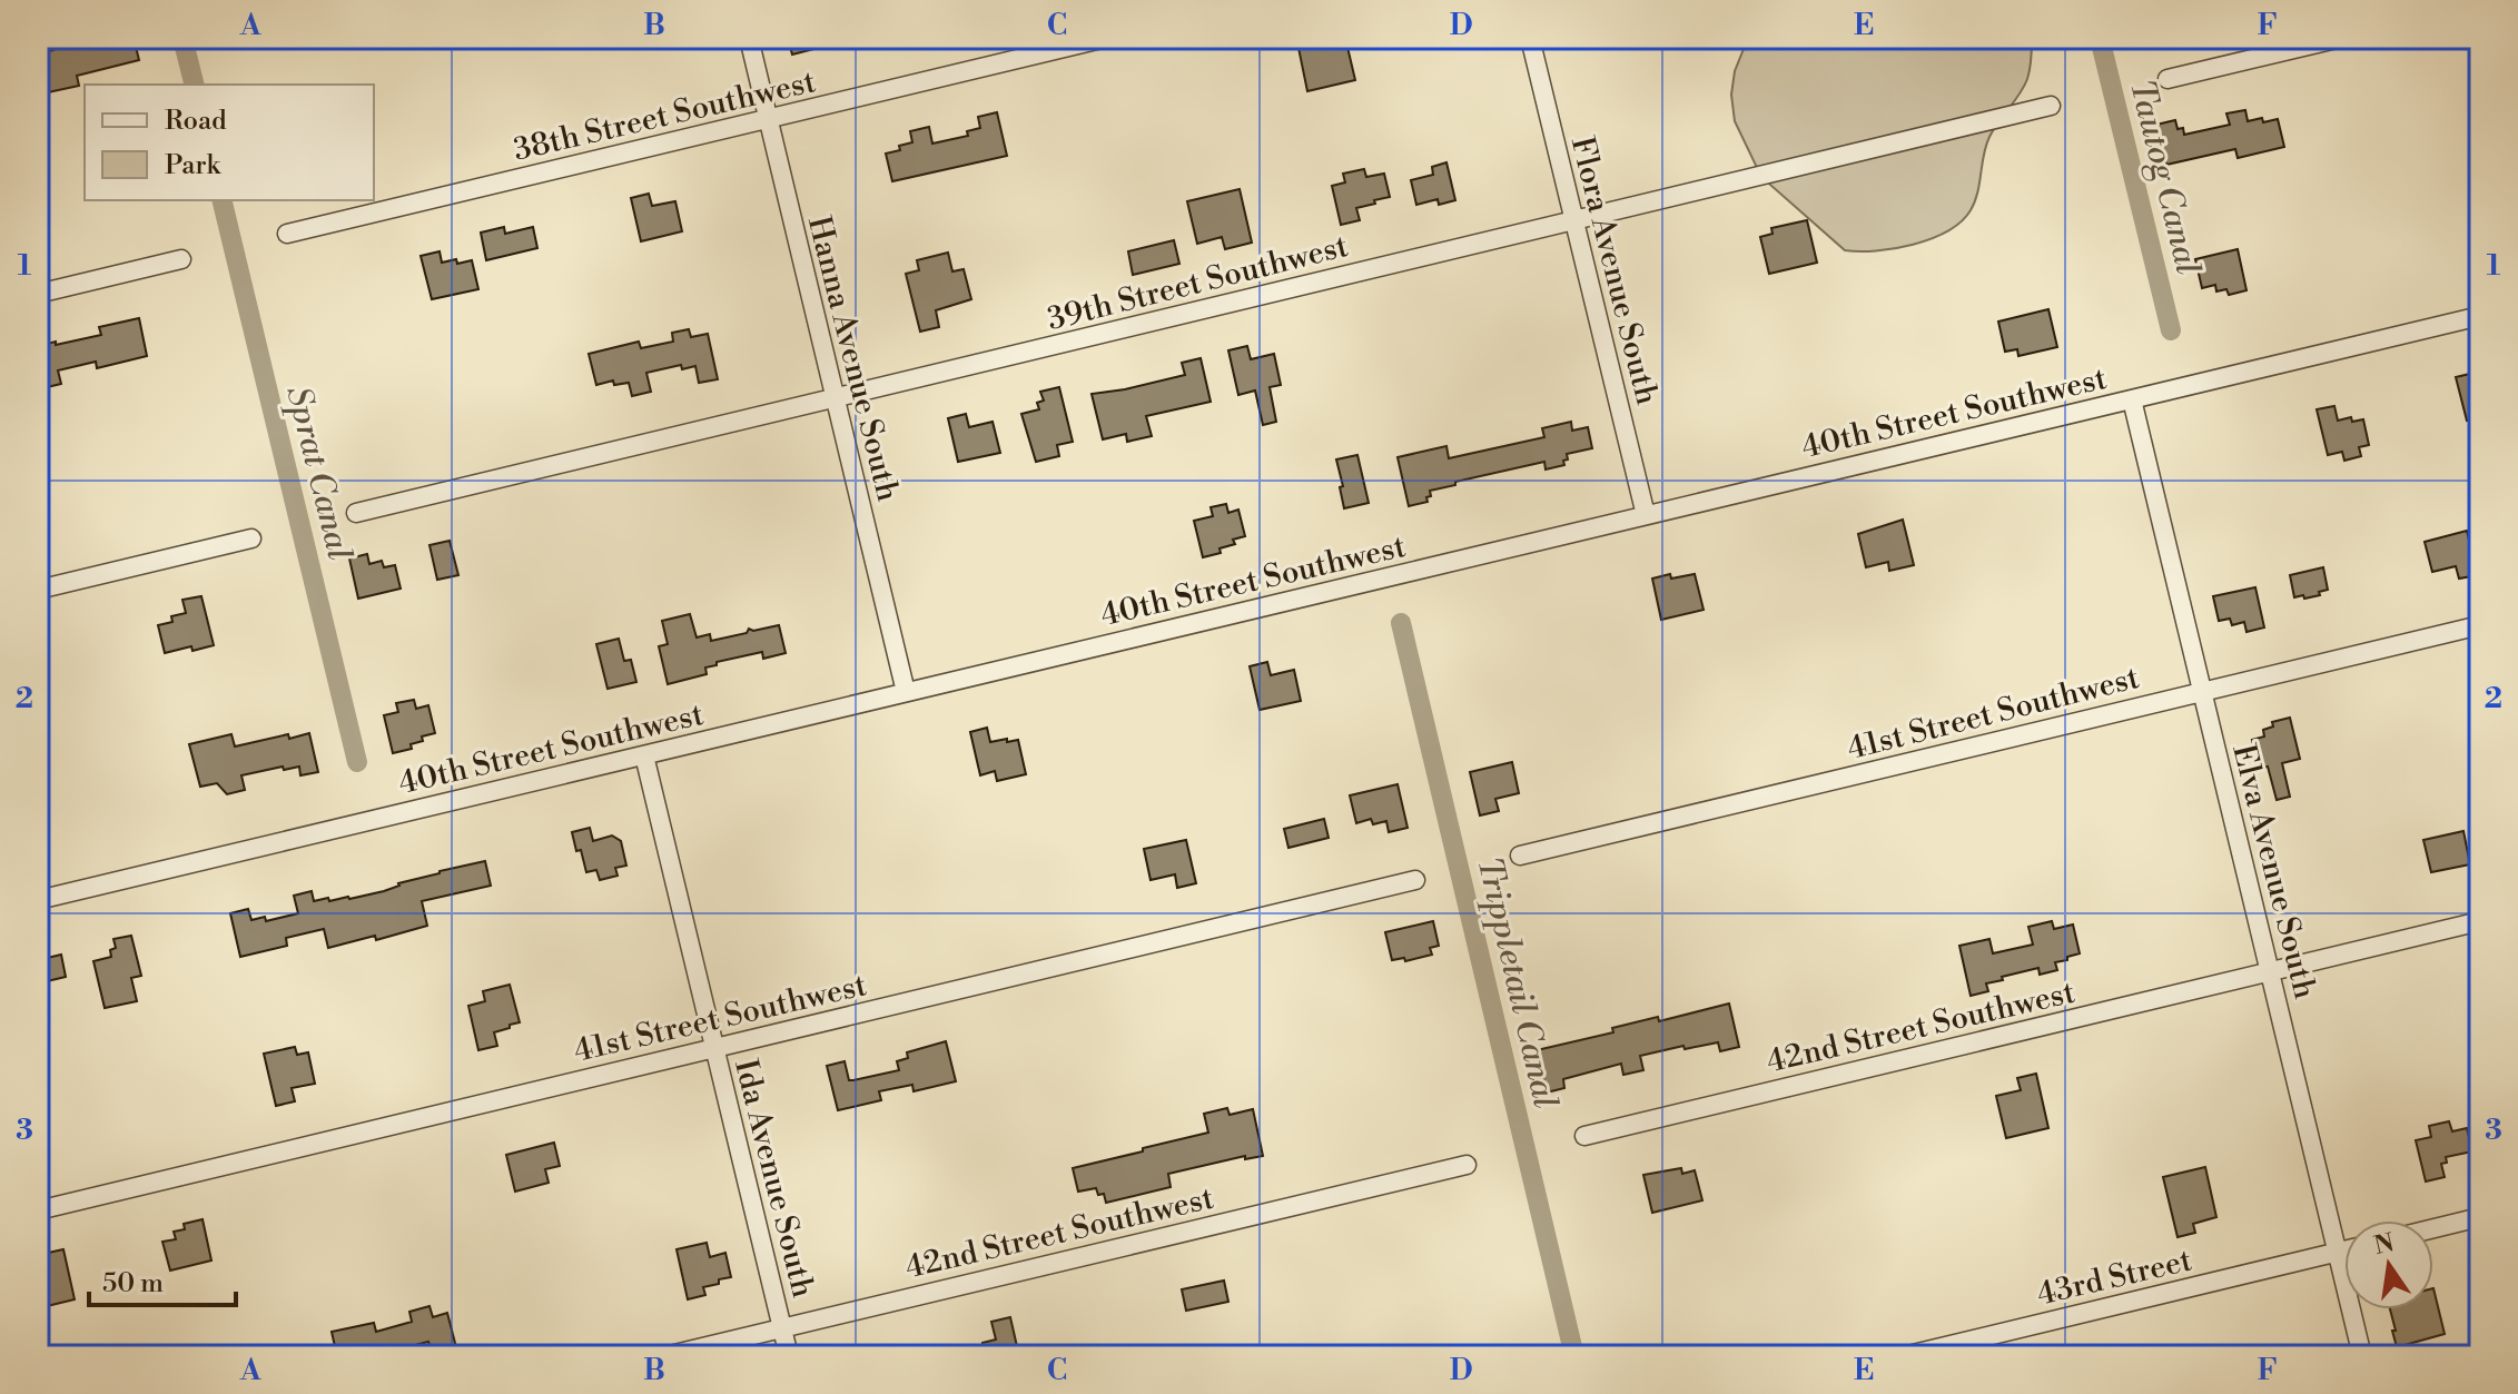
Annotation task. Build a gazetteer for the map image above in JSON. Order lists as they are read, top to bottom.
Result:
{
  "streets": {
    "street": [
      "38th Street Southwest",
      "Flora Avenue South",
      "39th Street Southwest",
      "Hanna Avenue South",
      "40th Street Southwest",
      "41st Street Southwest",
      "Elva Avenue South",
      "42nd Street Southwest",
      "Ida Avenue South",
      "43rd Street"
    ]
  },
  "crossings": [
    ["38th Street Southwest", "Hanna Avenue South"],
    ["Flora Avenue South", "39th Street Southwest"],
    ["Flora Avenue South", "40th Street Southwest"],
    ["39th Street Southwest", "Hanna Avenue South"],
    ["Hanna Avenue South", "40th Street Southwest"],
    ["40th Street Southwest", "Elva Avenue South"],
    ["40th Street Southwest", "Ida Avenue South"],
    ["41st Street Southwest", "Elva Avenue South"],
    ["41st Street Southwest", "Ida Avenue South"],
    ["Elva Avenue South", "42nd Street Southwest"],
    ["Elva Avenue South", "43rd Street"],
    ["42nd Street Southwest", "Ida Avenue South"]
  ],
  "water": ["Tautog Canal", "Sprat Canal", "Trippletail Canal"],
  "legend": ["Road", "Park"],
  "scale_bar": "50 m",
  "north": "top",
  "grid": {
    "columns": [
      "A",
      "B",
      "C",
      "D",
      "E",
      "F"
    ],
    "rows": ["1", "2", "3"]
  }
}
